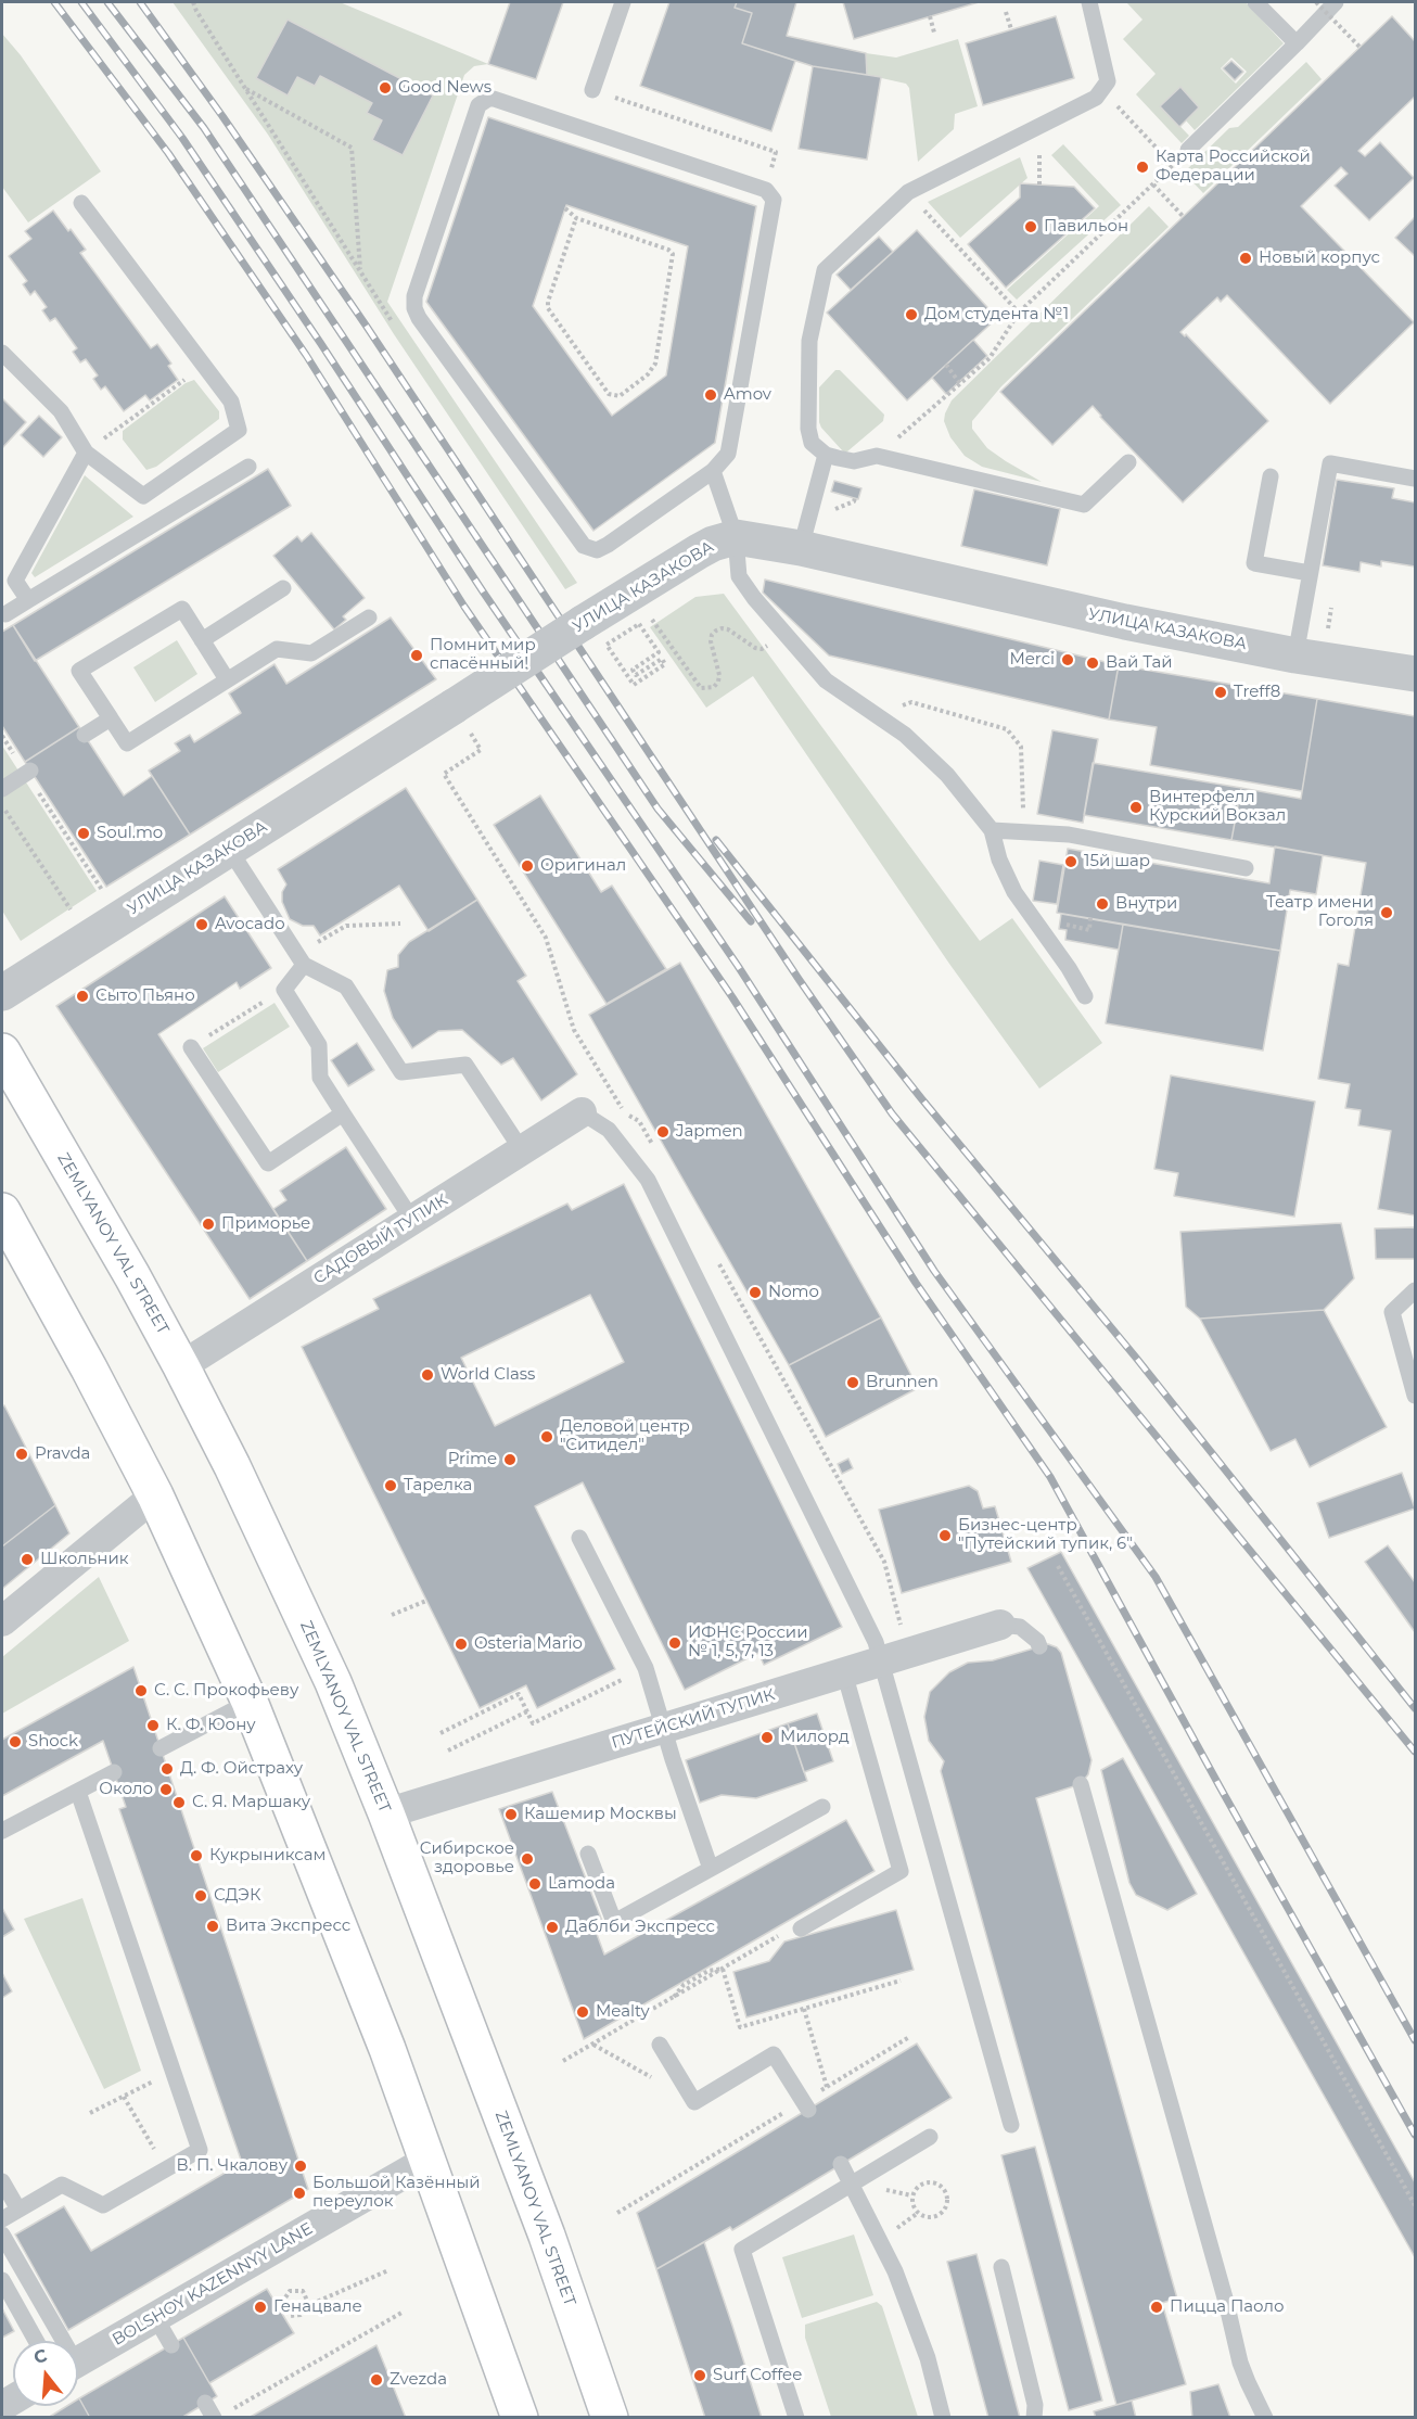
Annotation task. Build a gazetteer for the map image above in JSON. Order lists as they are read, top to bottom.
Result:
{
  "streets": {
    "main road": ["ZEMLYANOY VAL STREET"],
    "street": [
      "УЛИЦА КАЗАКОВА",
      "САДОВЫЙ ТУПИК",
      "ПУТЕЙСКИЙ ТУПИК",
      "BOLSHOY KAZENNYY LANE"
    ]
  },
  "crossings": [
    ["САДОВЫЙ ТУПИК", "ZEMLYANOY VAL STREET"],
    ["ZEMLYANOY VAL STREET", "ПУТЕЙСКИЙ ТУПИК"]
  ],
  "places": [
    "Good News",
    "Карта Российской Федерации",
    "Павильон",
    "Новый корпус",
    "Дом студента №1",
    "Amov",
    "Помнит мир спасённый!",
    "Merci",
    "Вай Тай",
    "Treff8",
    "Винтерфелл Курский Вокзал",
    "Soul.mo",
    "15й шар",
    "Оригинал",
    "Внутри",
    "Театр имени Гоголя",
    "Avocado",
    "Сыто Пьяно",
    "Japmen",
    "Приморье",
    "Nomo",
    "World Class",
    "Brunnen",
    "Деловой центр \"Ситидел\"",
    "Pravda",
    "Prime",
    "Тарелка",
    "Бизнес-центр \"Путейский тупик, 6\"",
    "Школьник",
    "ИФНС России № 1, 5, 7, 13",
    "Osteria Mario",
    "С. С. Прокофьеву",
    "К. Ф. Юону",
    "Милорд",
    "Shock",
    "Д. Ф. Ойстраху",
    "Около",
    "С. Я. Маршаку",
    "Кашемир Москвы",
    "Кукрыниксам",
    "Сибирское здоровье",
    "Lamoda",
    "СДЭК",
    "Вита Экспресс",
    "Даблби Экспресс",
    "Mealty",
    "В. П. Чкалову",
    "Большой Казённый переулок",
    "Генацвале",
    "Пицца Паоло",
    "Surf Coffee",
    "Zvezda"
  ],
  "north": "top"
}
